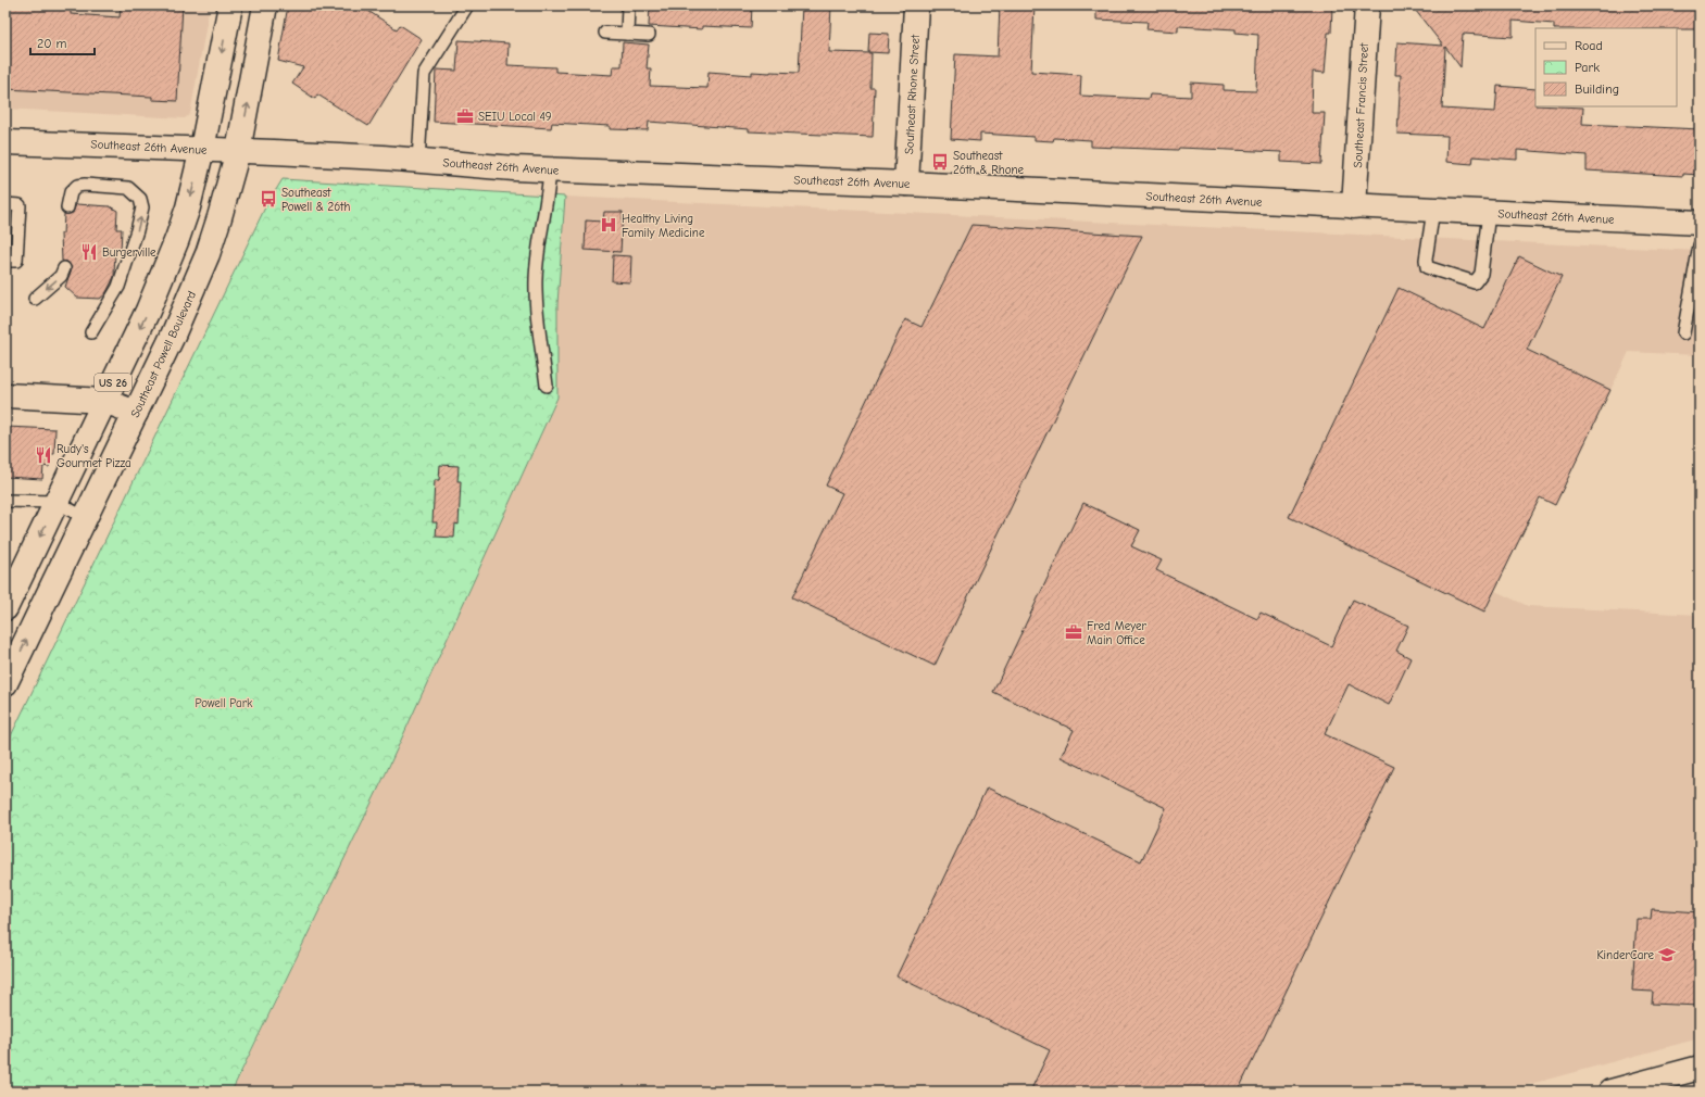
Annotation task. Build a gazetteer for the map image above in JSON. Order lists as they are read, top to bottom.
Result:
{
  "streets": {
    "street": [
      "Southeast Rhone Street",
      "Southeast Francis Street",
      "Southeast 26th Avenue",
      "Southeast Powell Boulevard",
      "US 26"
    ]
  },
  "crossings": [
    ["Southeast Rhone Street", "Southeast 26th Avenue"],
    ["Southeast Francis Street", "Southeast 26th Avenue"],
    ["Southeast 26th Avenue", "Southeast Powell Boulevard"],
    ["Southeast 26th Avenue", "US 26"]
  ],
  "parks": ["Powell Park"],
  "places": {
    "office": ["SEIU Local 49", "Fred Meyer Main Office"],
    "bus stop": ["Southeast 26th & Rhone", "Southeast Powell & 26th"],
    "hospital": ["Healthy Living Family Medicine"],
    "restaurant": ["Burgerville", "Rudy's Gourmet Pizza"],
    "school or university": ["KinderCare"]
  },
  "legend": ["Road", "Park", "Building"],
  "scale_bar": "20 m"
}
